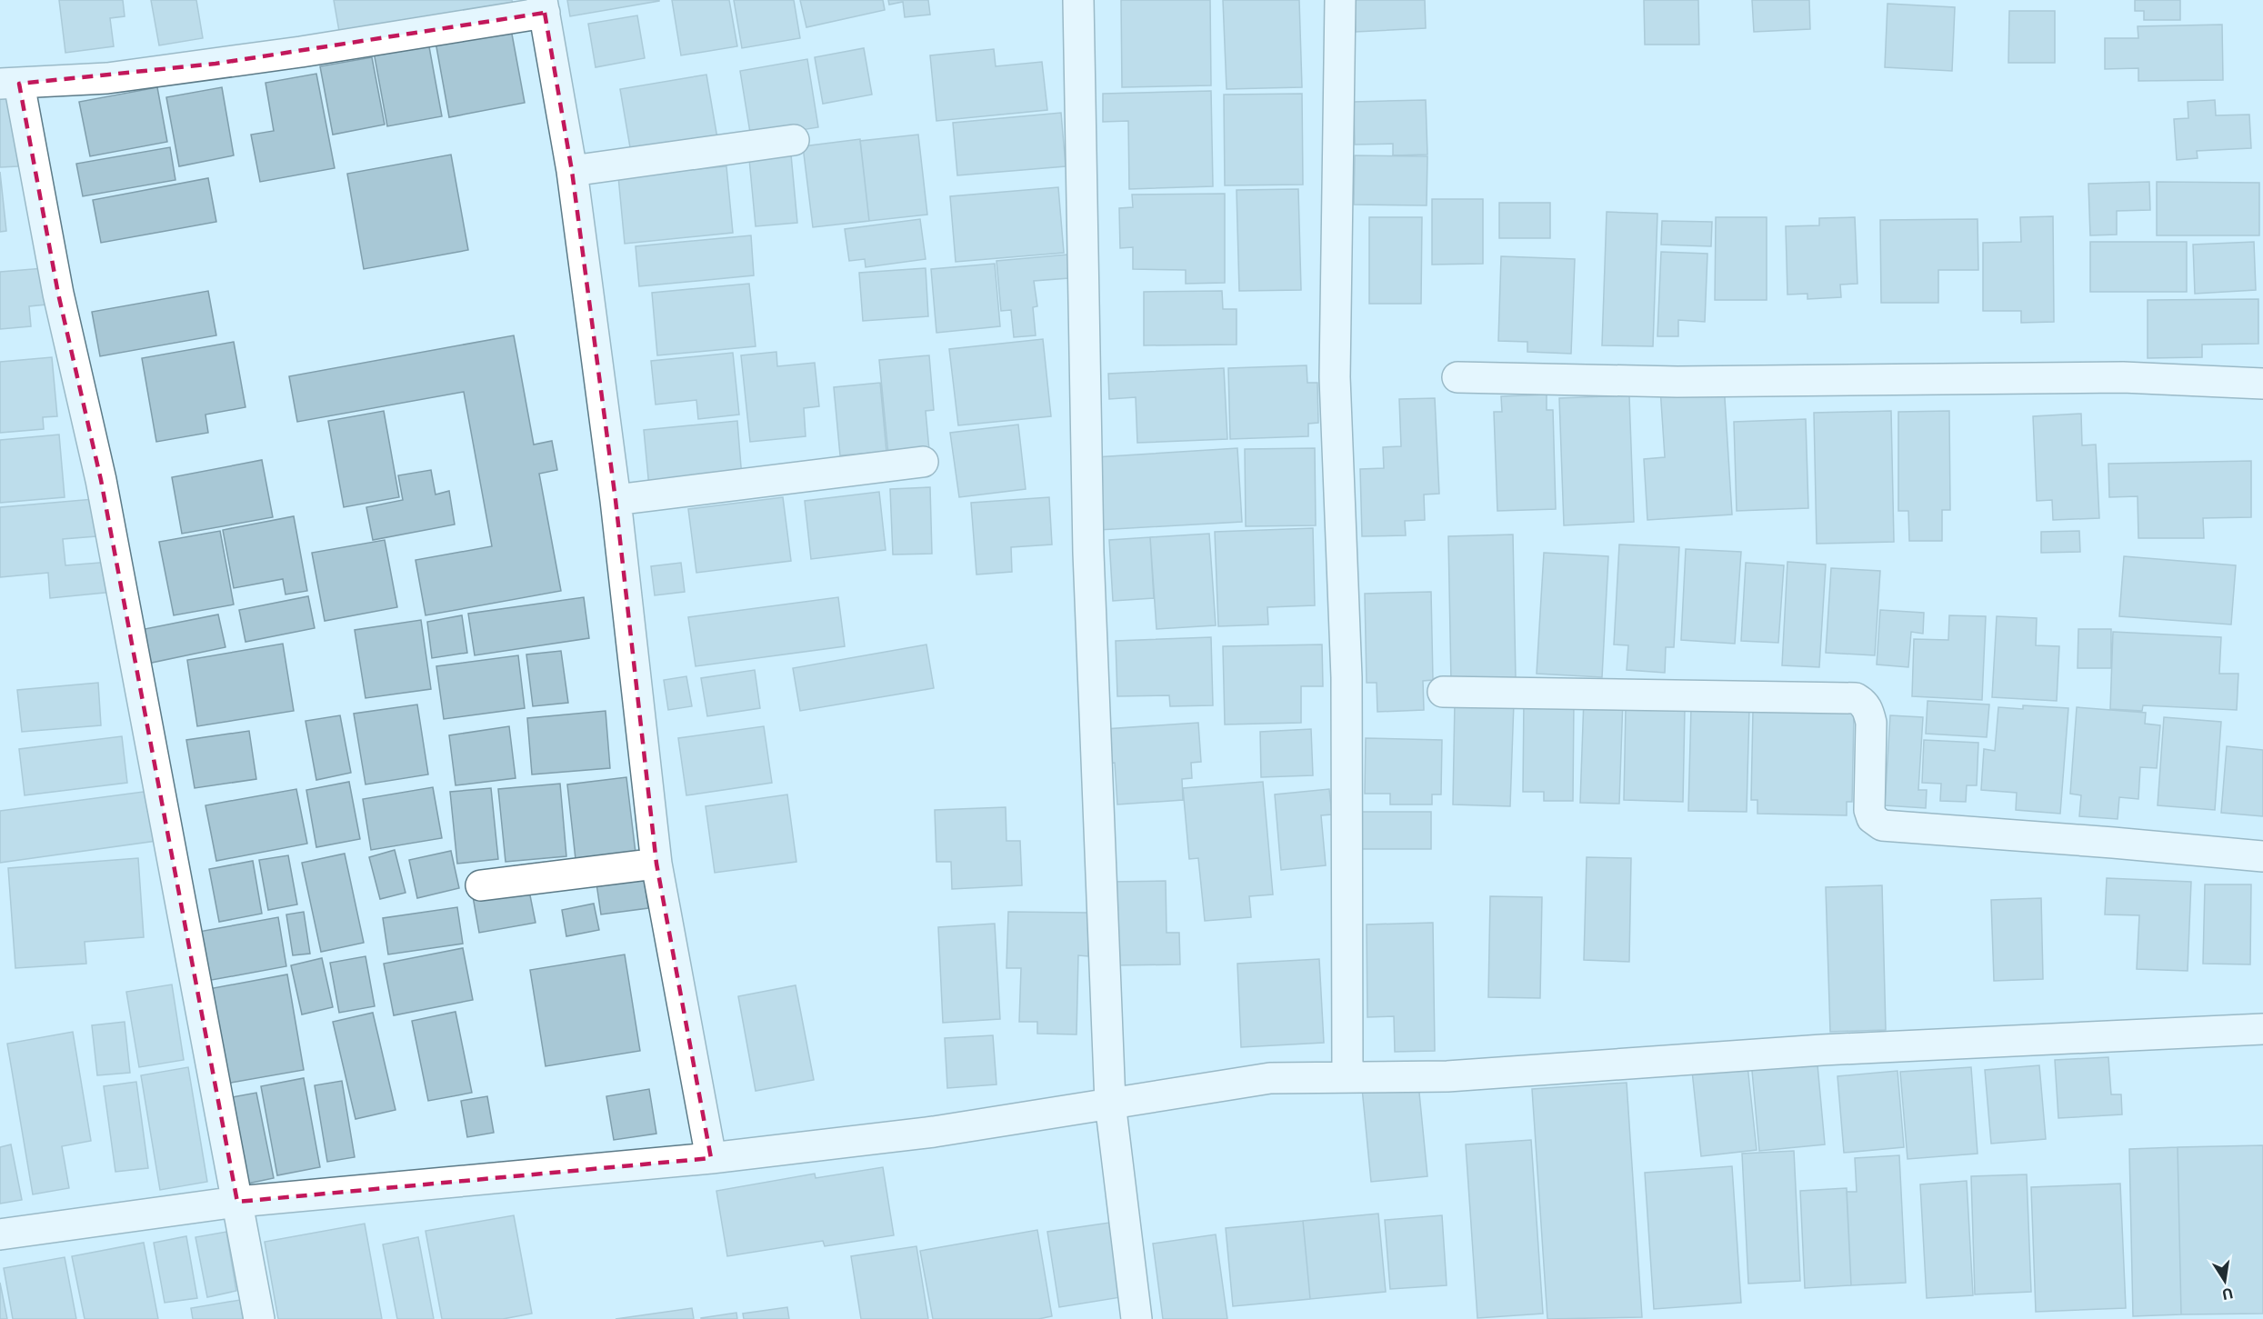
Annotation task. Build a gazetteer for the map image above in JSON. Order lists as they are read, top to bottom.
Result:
{
  "north": "bottom"
}
